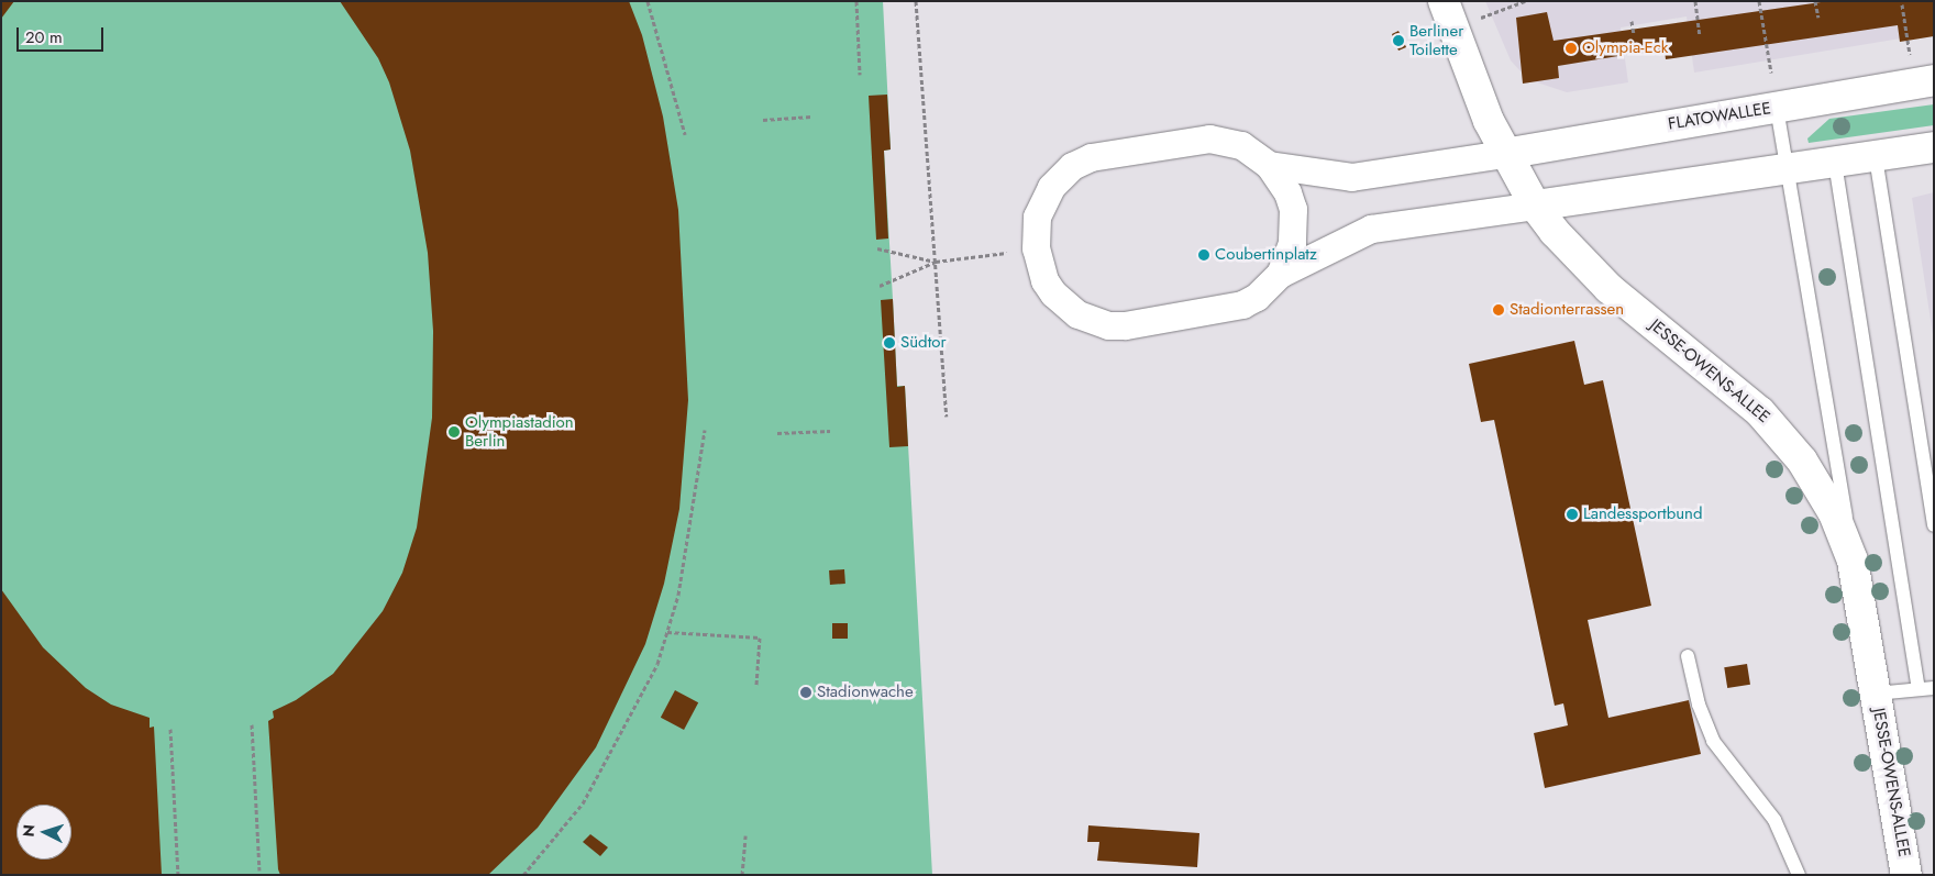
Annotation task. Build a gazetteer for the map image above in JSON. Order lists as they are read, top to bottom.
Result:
{
  "streets": {
    "main road": ["FLATOWALLEE", "JESSE-OWENS-ALLEE"]
  },
  "crossings": [
    ["FLATOWALLEE", "JESSE-OWENS-ALLEE"]
  ],
  "places": [
    "Berliner Toilette",
    "Olympia-Eck",
    "Coubertinplatz",
    "Stadionterrassen",
    "Südtor",
    "Olympiastadion Berlin",
    "Landessportbund",
    "Stadionwache"
  ],
  "scale_bar": "20 m",
  "north": "left"
}
